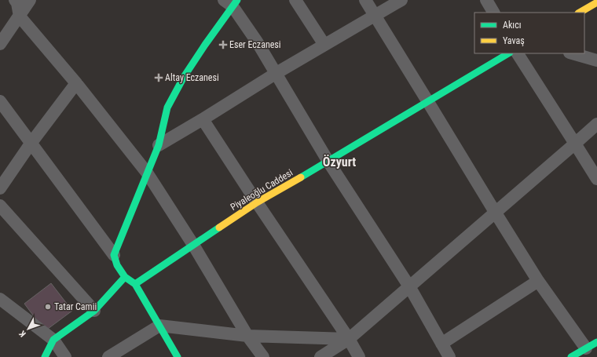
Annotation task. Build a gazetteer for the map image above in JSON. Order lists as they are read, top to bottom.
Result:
{
  "streets": {
    "street": ["Piyaleoğlu Caddesi"]
  },
  "districts": ["Özyurt"],
  "places": {
    "health": ["Eser Eczanesi", "Altay Eczanesi"],
    "other": ["Tatar Camii"]
  },
  "legend": ["Akıcı", "Yavaş"],
  "north": "bottom left"
}
